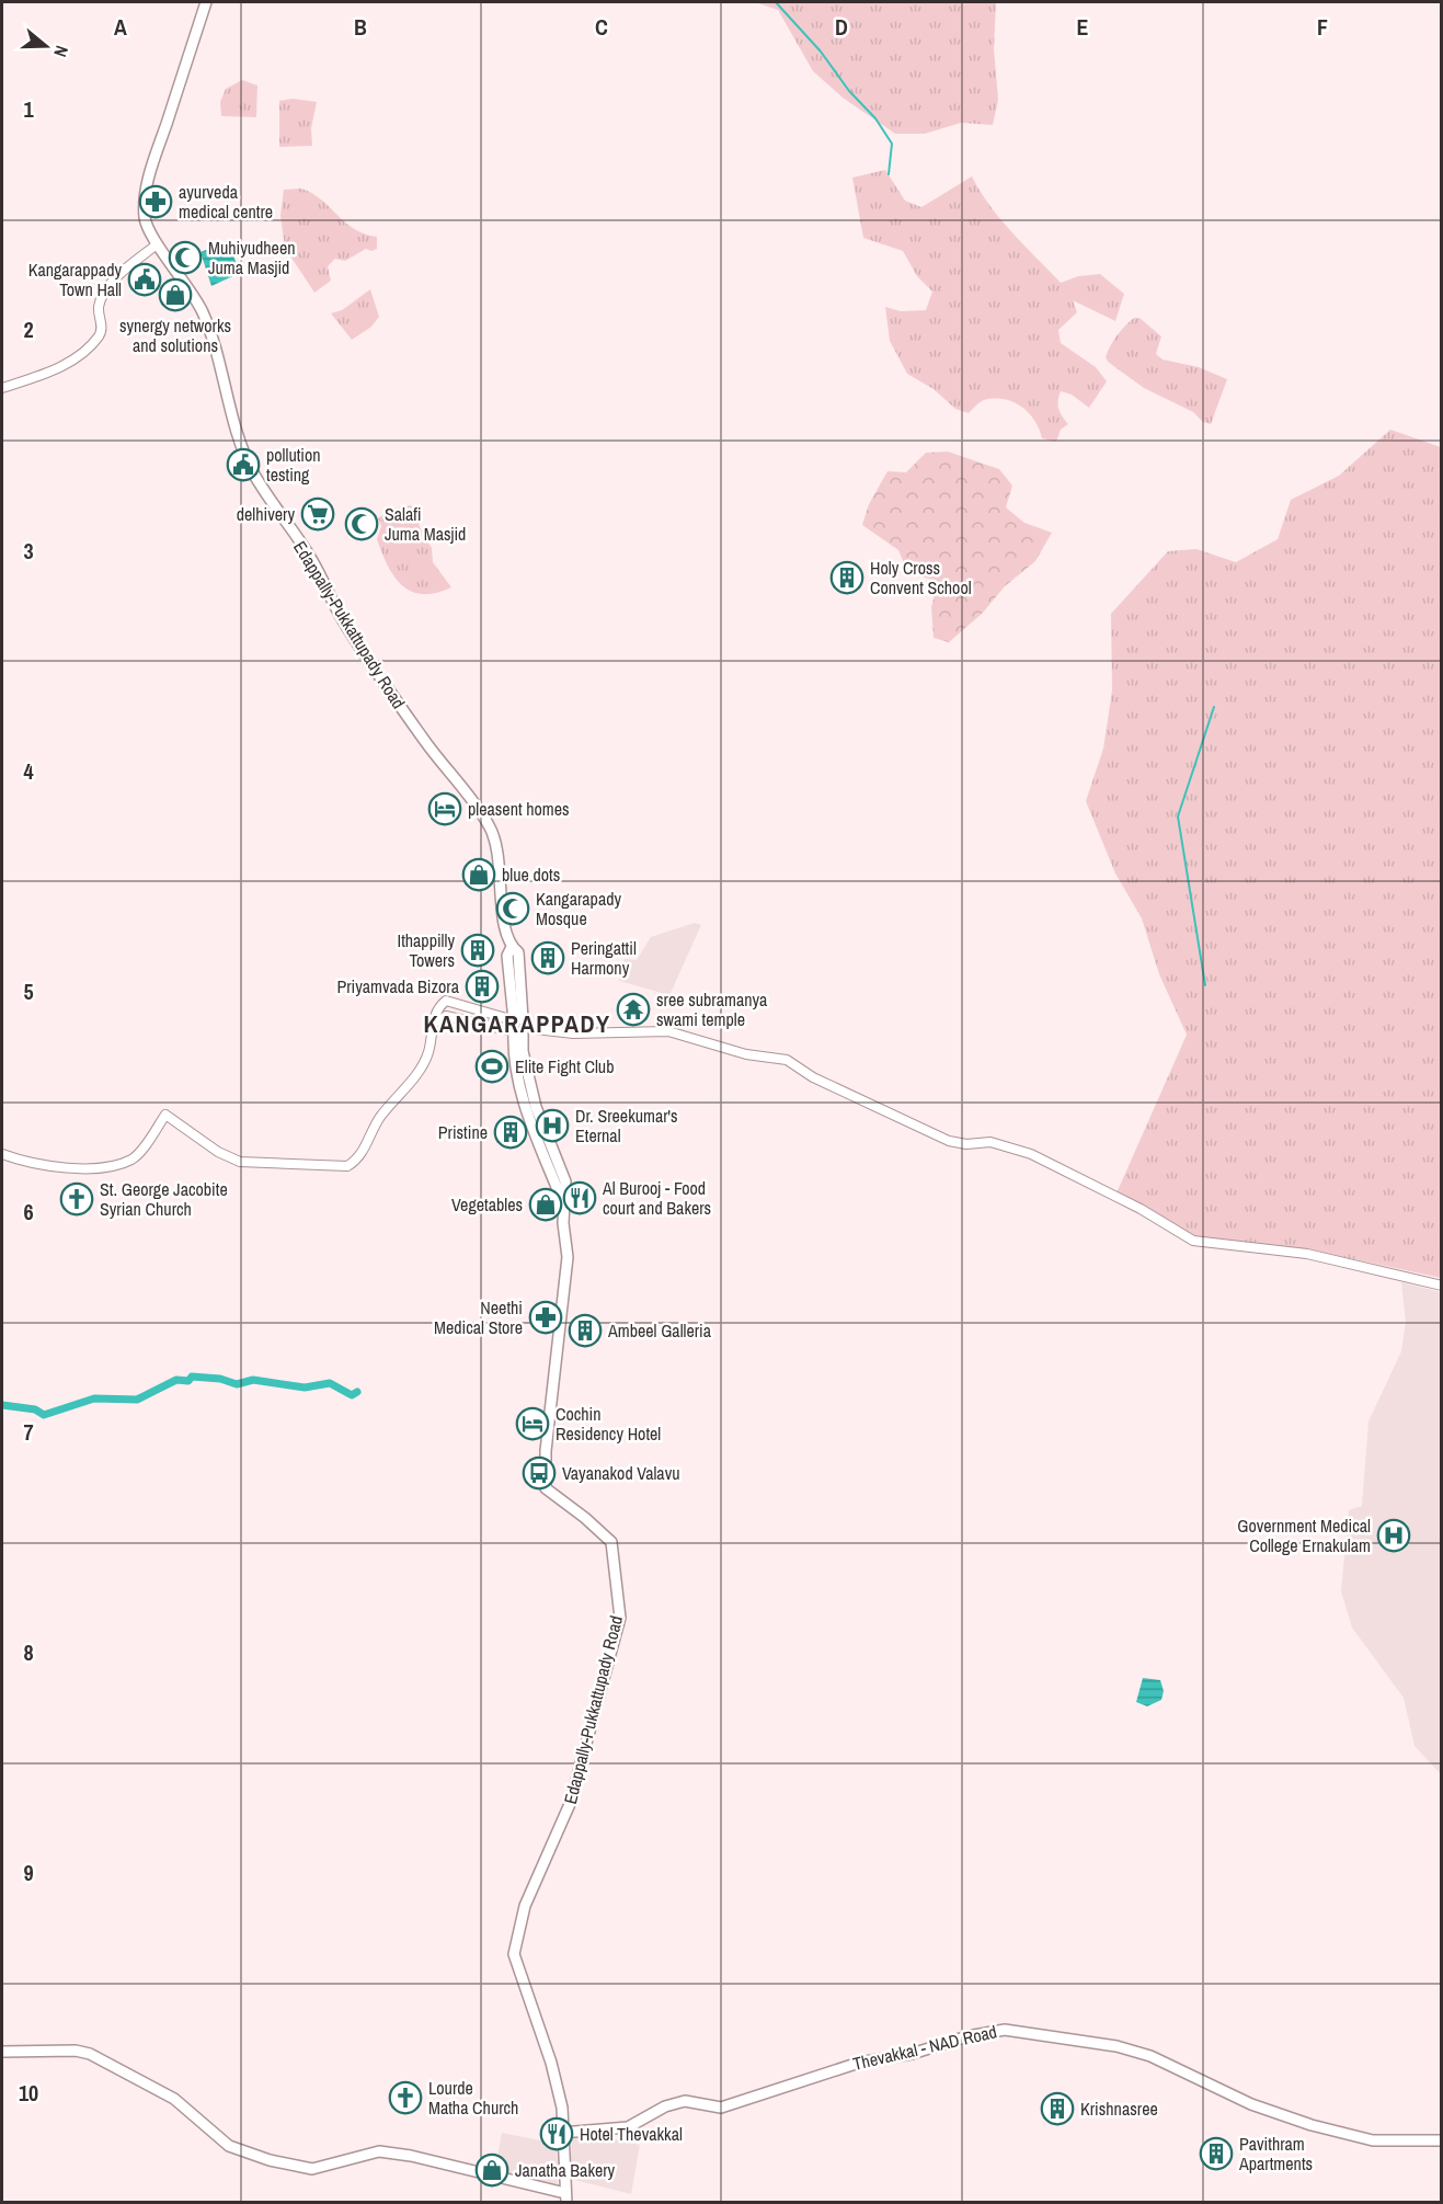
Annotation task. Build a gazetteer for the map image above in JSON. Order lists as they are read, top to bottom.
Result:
{
  "streets": {
    "main road": ["Edappally-Pukkattupady Road", "Thevakkal - NAD Road"]
  },
  "crossings": [
    ["Edappally-Pukkattupady Road", "Thevakkal - NAD Road"]
  ],
  "districts": ["KANGARAPPADY"],
  "places": {
    "pharmacy": ["ayurveda medical centre", "Neethi Medical Store"],
    "mosque": ["Muhiyudheen Juma Masjid", "Salafi Juma Masjid", "Kangarapady Mosque"],
    "public building": ["Kangarappady Town Hall", "pollution testing"],
    "shop": [
      "synergy networks and solutions",
      "blue dots",
      "Vegetables",
      "Janatha Bakery"
    ],
    "supermarket": ["delhivery"],
    "building": [
      "Holy Cross Convent School",
      "Ithappilly Towers",
      "Peringattil Harmony",
      "Priyamvada Bizora",
      "Pristine",
      "Ambeel Galleria",
      "Krishnasree",
      "Pavithram Apartments"
    ],
    "hotel": ["pleasent homes", "Cochin Residency Hotel"],
    "temple": ["sree subramanya swami temple"],
    "sports": ["Elite Fight Club"],
    "hospital": ["Dr. Sreekumar's Eternal", "Government Medical College Ernakulam"],
    "restaurant": ["Al Burooj - Food court and Bakers", "Hotel Thevakkal"],
    "church": ["St. George Jacobite Syrian Church", "Lourde Matha Church"],
    "bus stop": ["Vayanakod Valavu"]
  },
  "north": "right",
  "grid": {
    "columns": [
      "A",
      "B",
      "C",
      "D",
      "E",
      "F"
    ],
    "rows": [
      "1",
      "2",
      "3",
      "4",
      "5",
      "6",
      "7",
      "8",
      "9",
      "10"
    ]
  }
}
